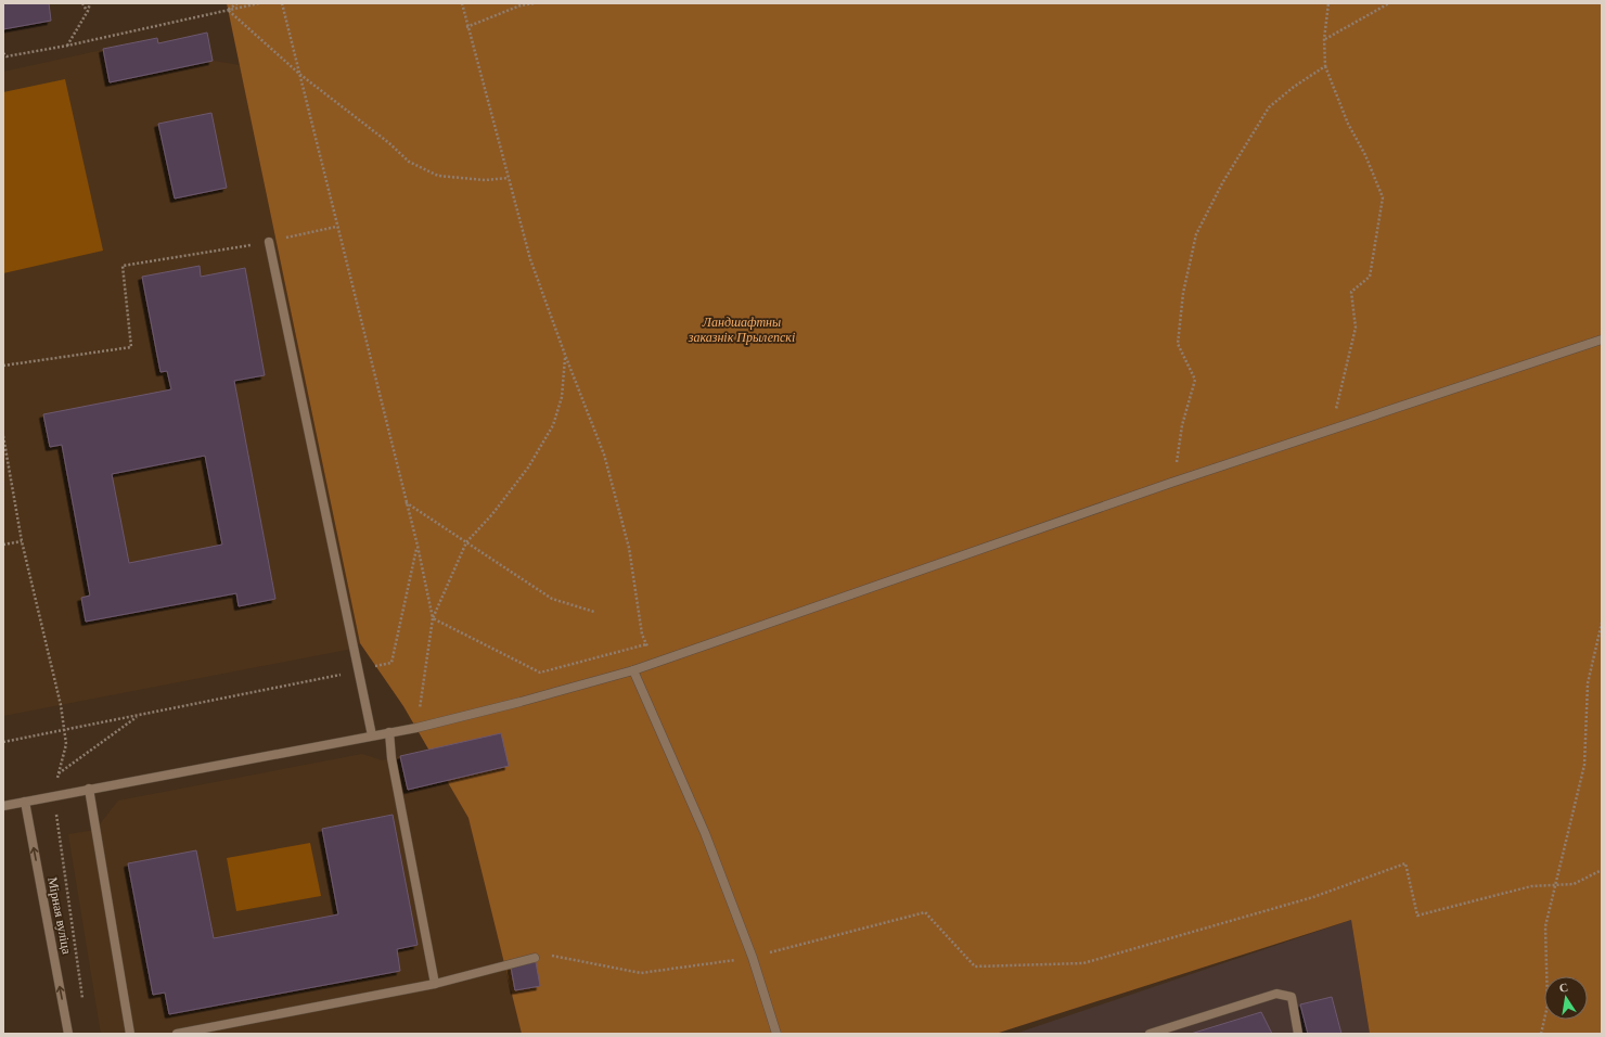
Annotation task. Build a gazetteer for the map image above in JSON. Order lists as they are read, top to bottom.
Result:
{
  "streets": {
    "street": ["Мірная вуліца"]
  },
  "parks": ["Ландшафтны заказнік Прылепскі"],
  "north": "top"
}
